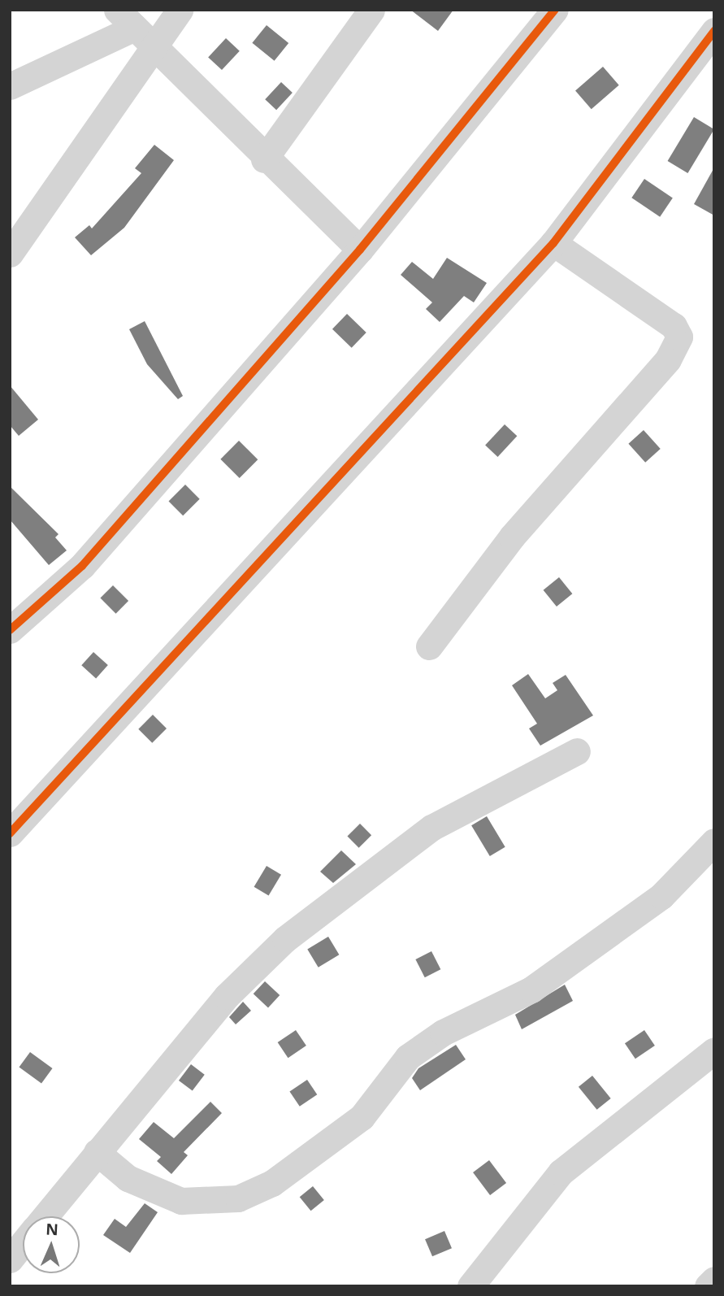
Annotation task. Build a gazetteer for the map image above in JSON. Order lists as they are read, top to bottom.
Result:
{
  "north": "top"
}
